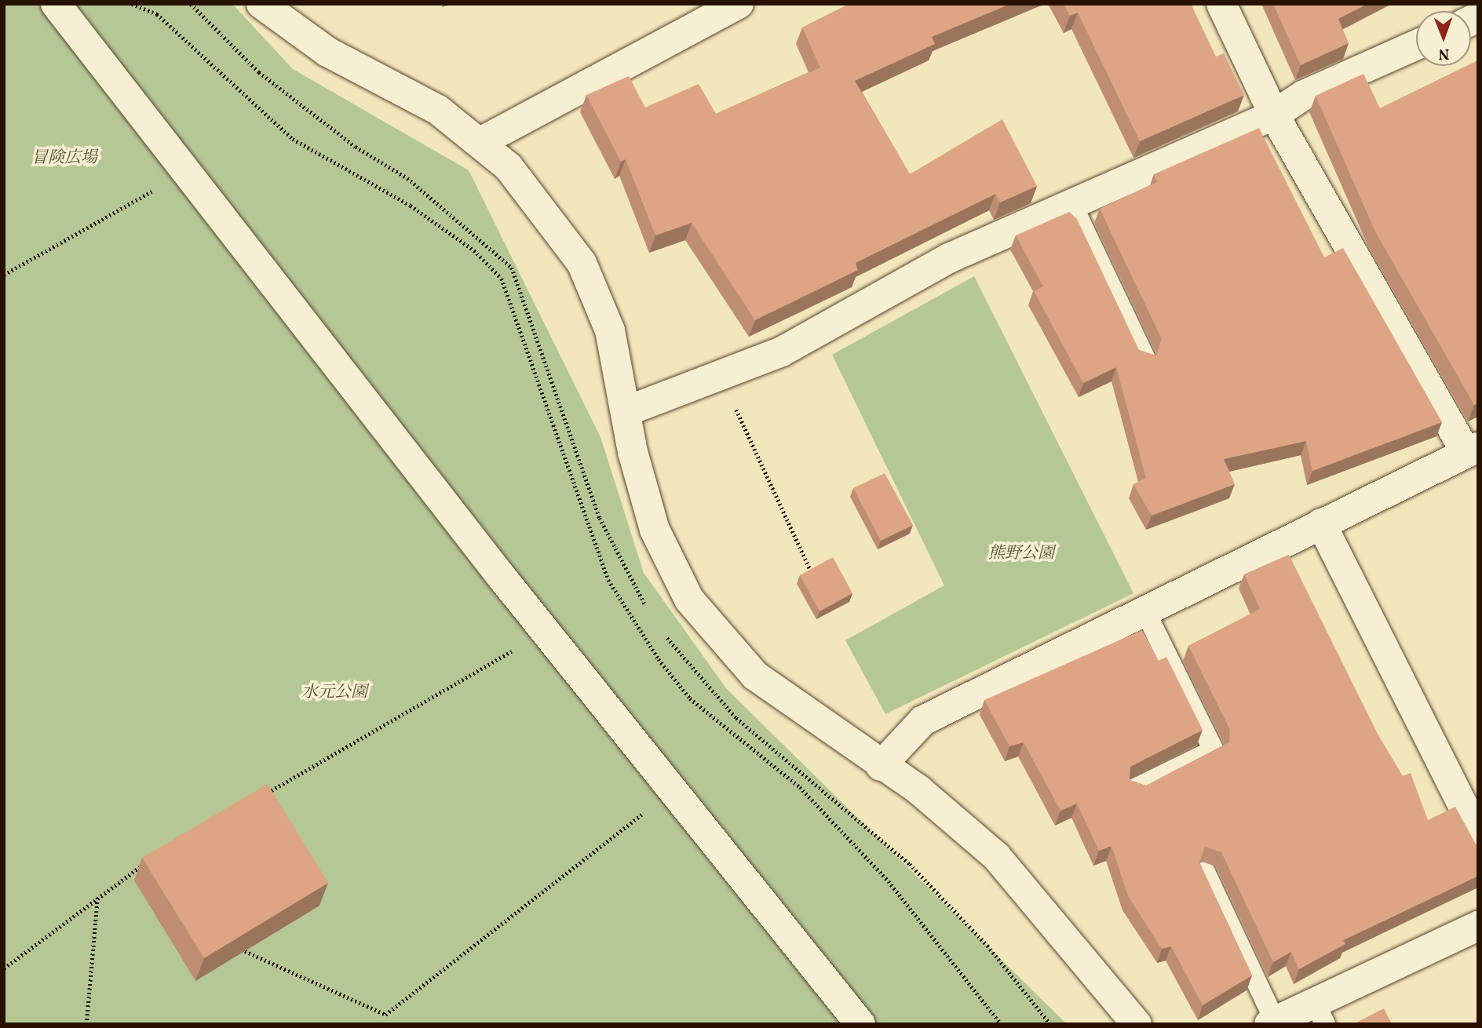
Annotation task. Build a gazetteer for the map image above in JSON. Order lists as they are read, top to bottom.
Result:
{
  "parks": ["冒険広場", "熊野公園", "水元公園"],
  "north": "bottom"
}
